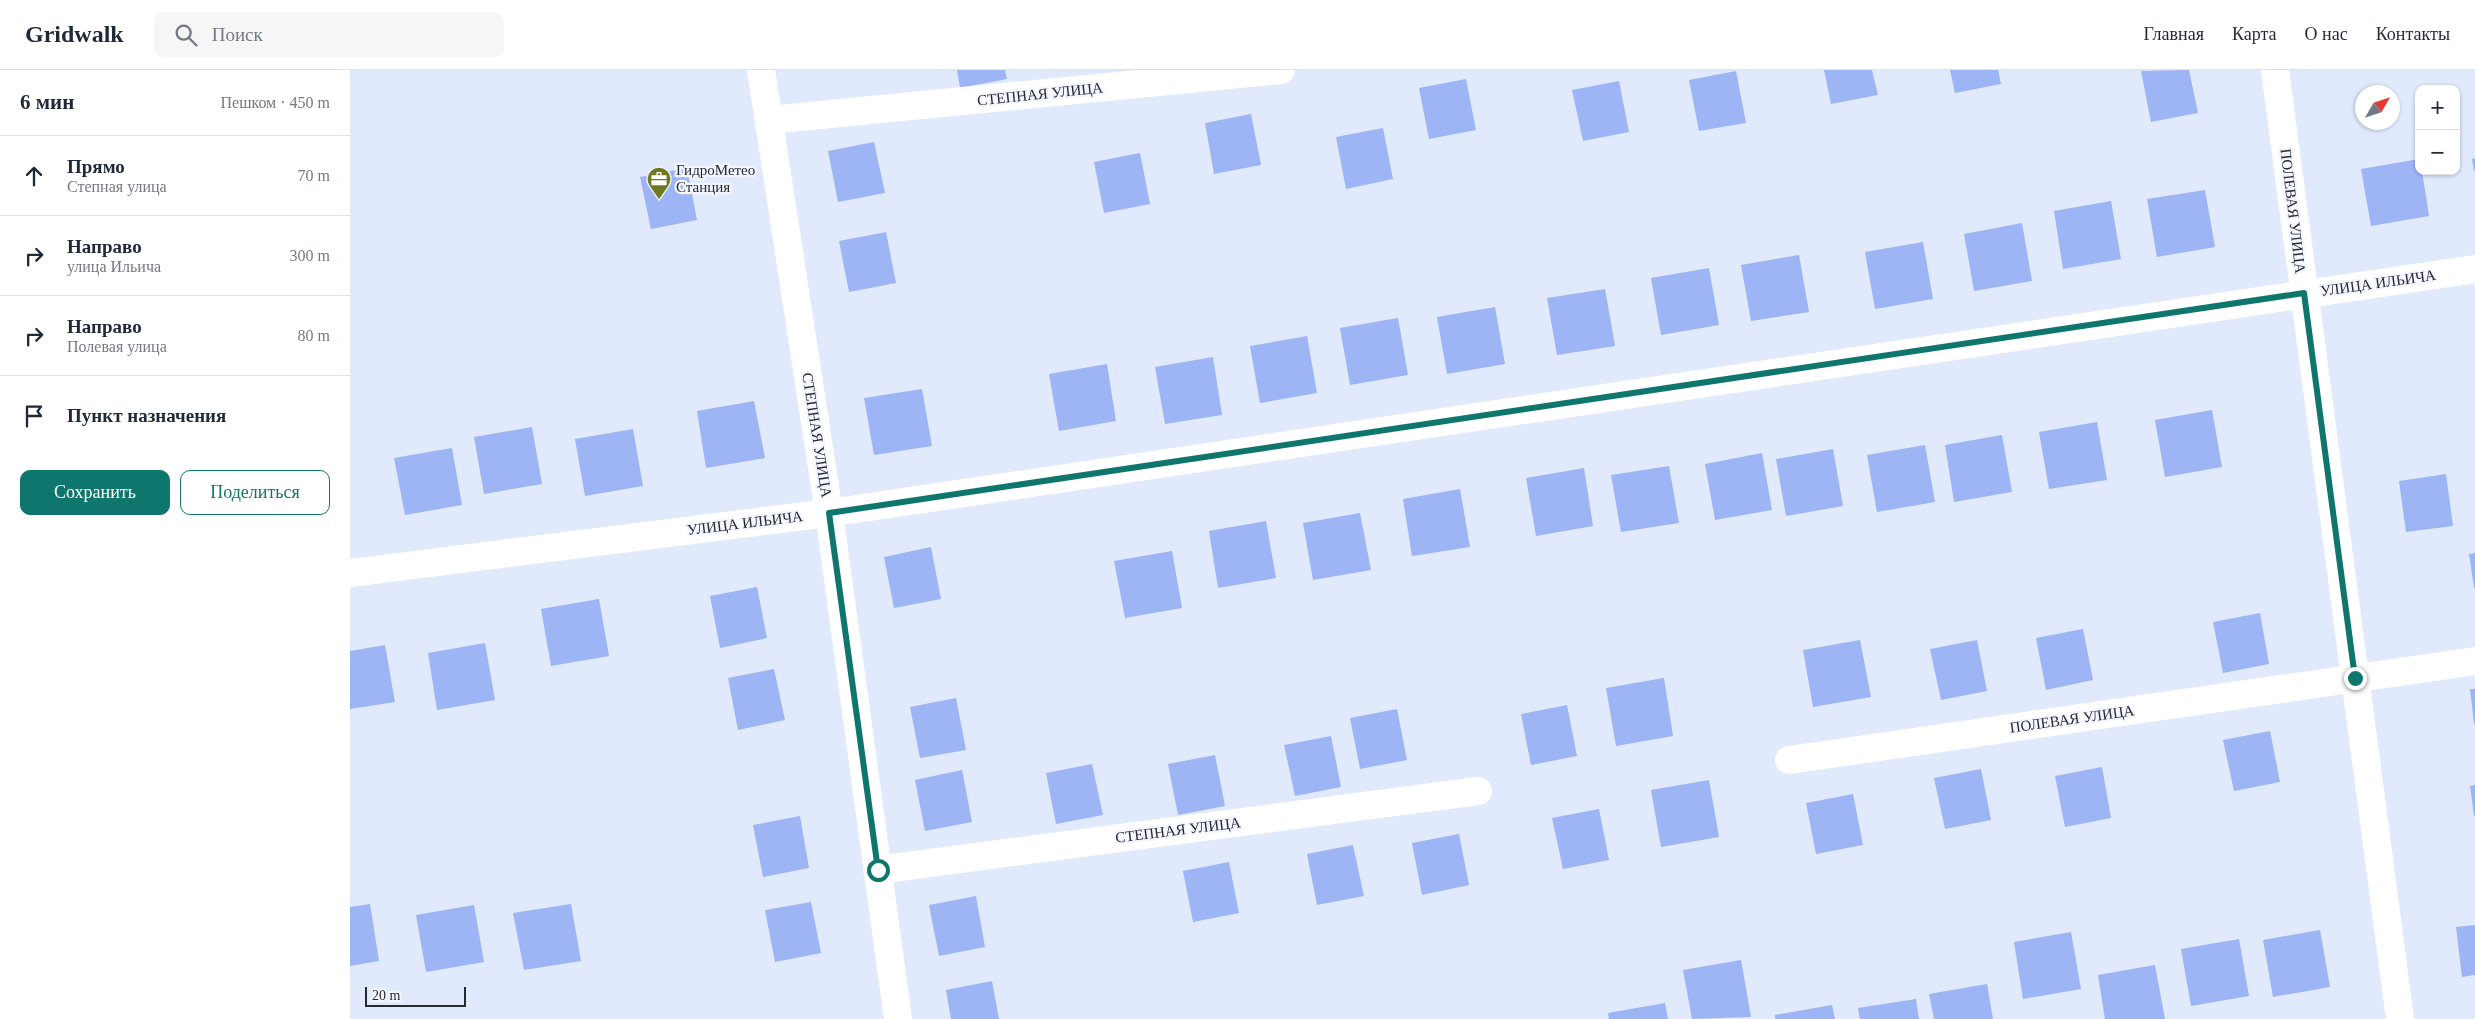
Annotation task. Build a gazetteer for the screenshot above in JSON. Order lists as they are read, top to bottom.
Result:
{
  "streets": {
    "street": ["СТЕПНАЯ УЛИЦА", "ПОЛЕВАЯ УЛИЦА", "УЛИЦА ИЛЬИЧА"]
  },
  "crossings": [
    ["СТЕПНАЯ УЛИЦА", "УЛИЦА ИЛЬИЧА"],
    ["ПОЛЕВАЯ УЛИЦА", "УЛИЦА ИЛЬИЧА"]
  ],
  "places": {
    "office": ["ГидроМетео Станция"]
  },
  "scale_bar": "20 m",
  "north": "top right",
  "page": {
    "header": "Gridwalk",
    "search": "Поиск",
    "nav": [
      "Главная",
      "Карта",
      "О нас",
      "Контакты"
    ],
    "heading": ["6 мин", "Пешком · 450 m"],
    "map_buttons": ["+", "−"],
    "list": [
      ["Прямо", "Степная улица", "70 m"],
      ["Направо", "улица Ильича", "300 m"],
      ["Направо", "Полевая улица", "80 m"],
      "Пункт назначения"
    ],
    "buttons": ["Сохранить", "Поделиться"],
    "scale": "20 m"
  }
}
